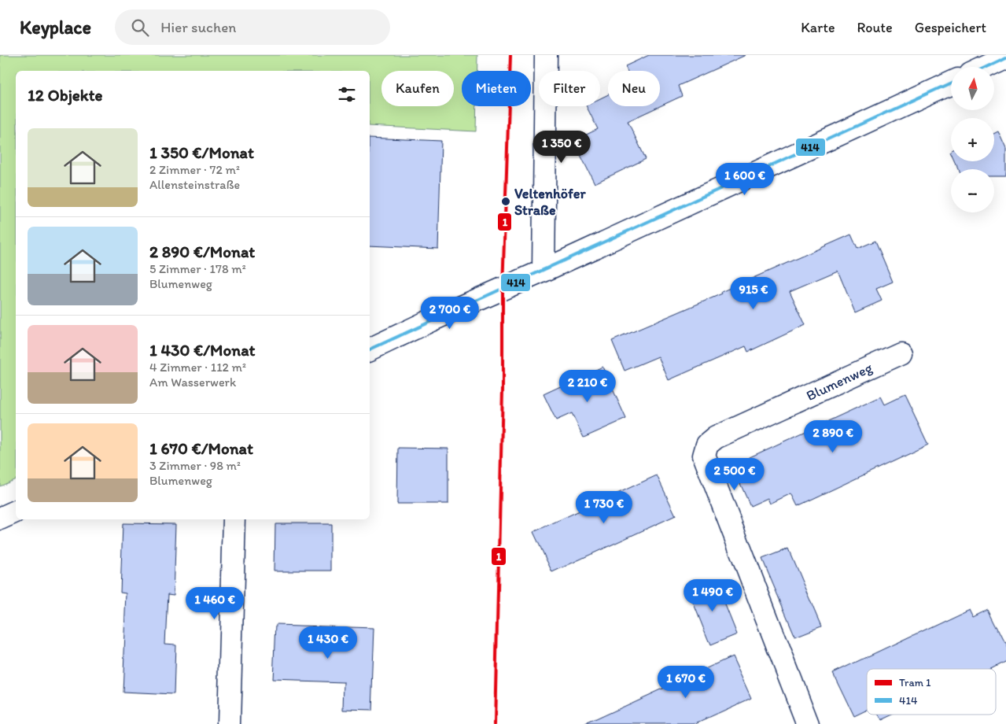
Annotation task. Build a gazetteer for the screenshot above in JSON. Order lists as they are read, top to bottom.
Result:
{
  "streets": {
    "street": ["Blumenweg"]
  },
  "places": ["Veltenhöfer Straße"],
  "lines": ["tram line 1", "transit line 414"],
  "legend": ["Tram 1", "414"],
  "north": "top",
  "page": {
    "header": "Keyplace",
    "search": "Hier suchen",
    "nav": ["Karte", "Route", "Gespeichert"],
    "map_buttons": ["+", "−"],
    "chip": [
      "Kaufen",
      "Mieten",
      "Filter",
      "Neu"
    ],
    "heading": "12 Objekte",
    "list": [
      {
        "name": "1 350 €/Monat",
        "note": "2 Zimmer · 72 m² · Allensteinstraße"
      },
      {
        "name": "2 890 €/Monat",
        "note": "5 Zimmer · 178 m² · Blumenweg"
      },
      {
        "name": "1 430 €/Monat",
        "note": "4 Zimmer · 112 m² · Am Wasserwerk"
      },
      {
        "name": "1 670 €/Monat",
        "note": "3 Zimmer · 98 m² · Blumenweg"
      }
    ],
    "price": [
      "1 350 €",
      "1 600 €",
      "915 €",
      "2 700 €",
      "2 210 €",
      "2 890 €",
      "2 500 €",
      "1 730 €",
      "1 490 €",
      "1 460 €",
      "1 430 €",
      "1 670 €"
    ]
  }
}
